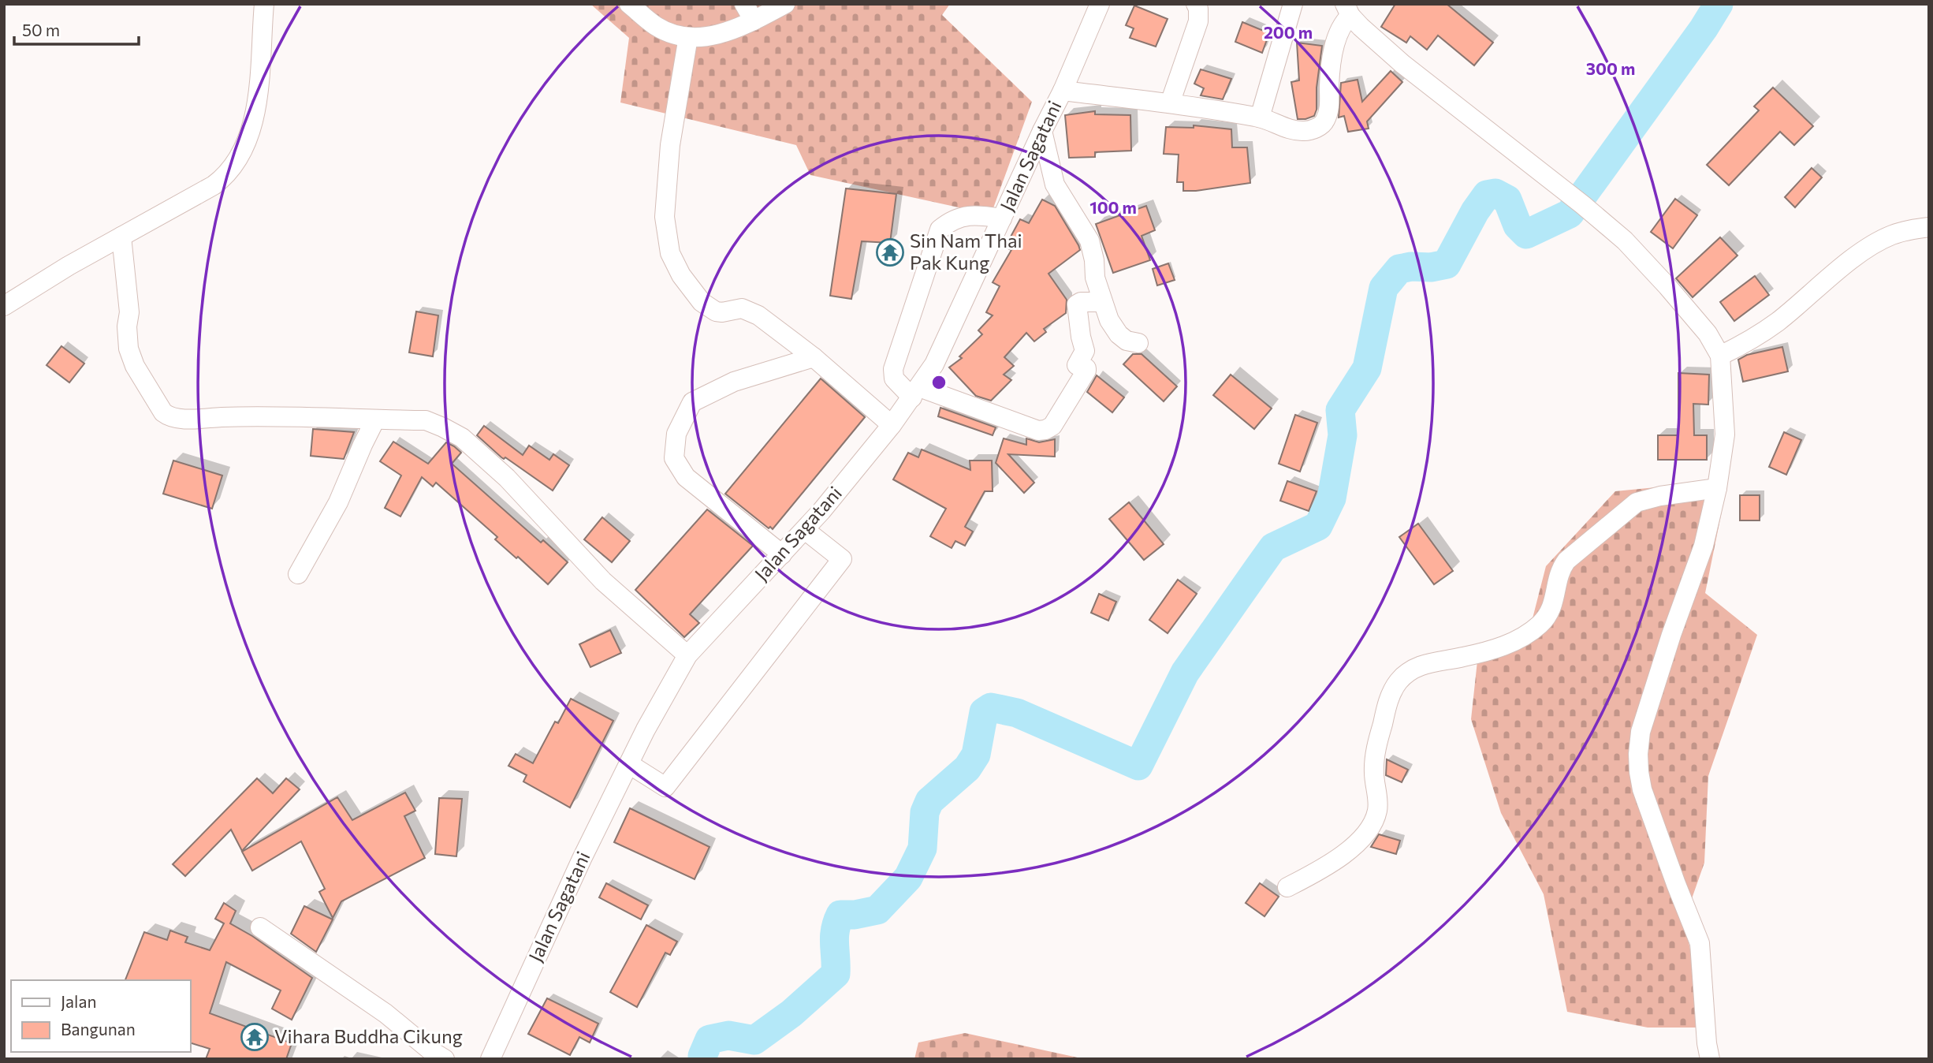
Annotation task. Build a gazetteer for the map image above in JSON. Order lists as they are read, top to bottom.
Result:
{
  "streets": {
    "street": ["Jalan Sagatani"]
  },
  "places": {
    "temple": ["Sin Nam Thai Pak Kung", "Vihara Buddha Cikung"]
  },
  "legend": ["Jalan", "Bangunan"],
  "scale_bar": "50 m",
  "rings": ["200 m", "300 m", "100 m"]
}
